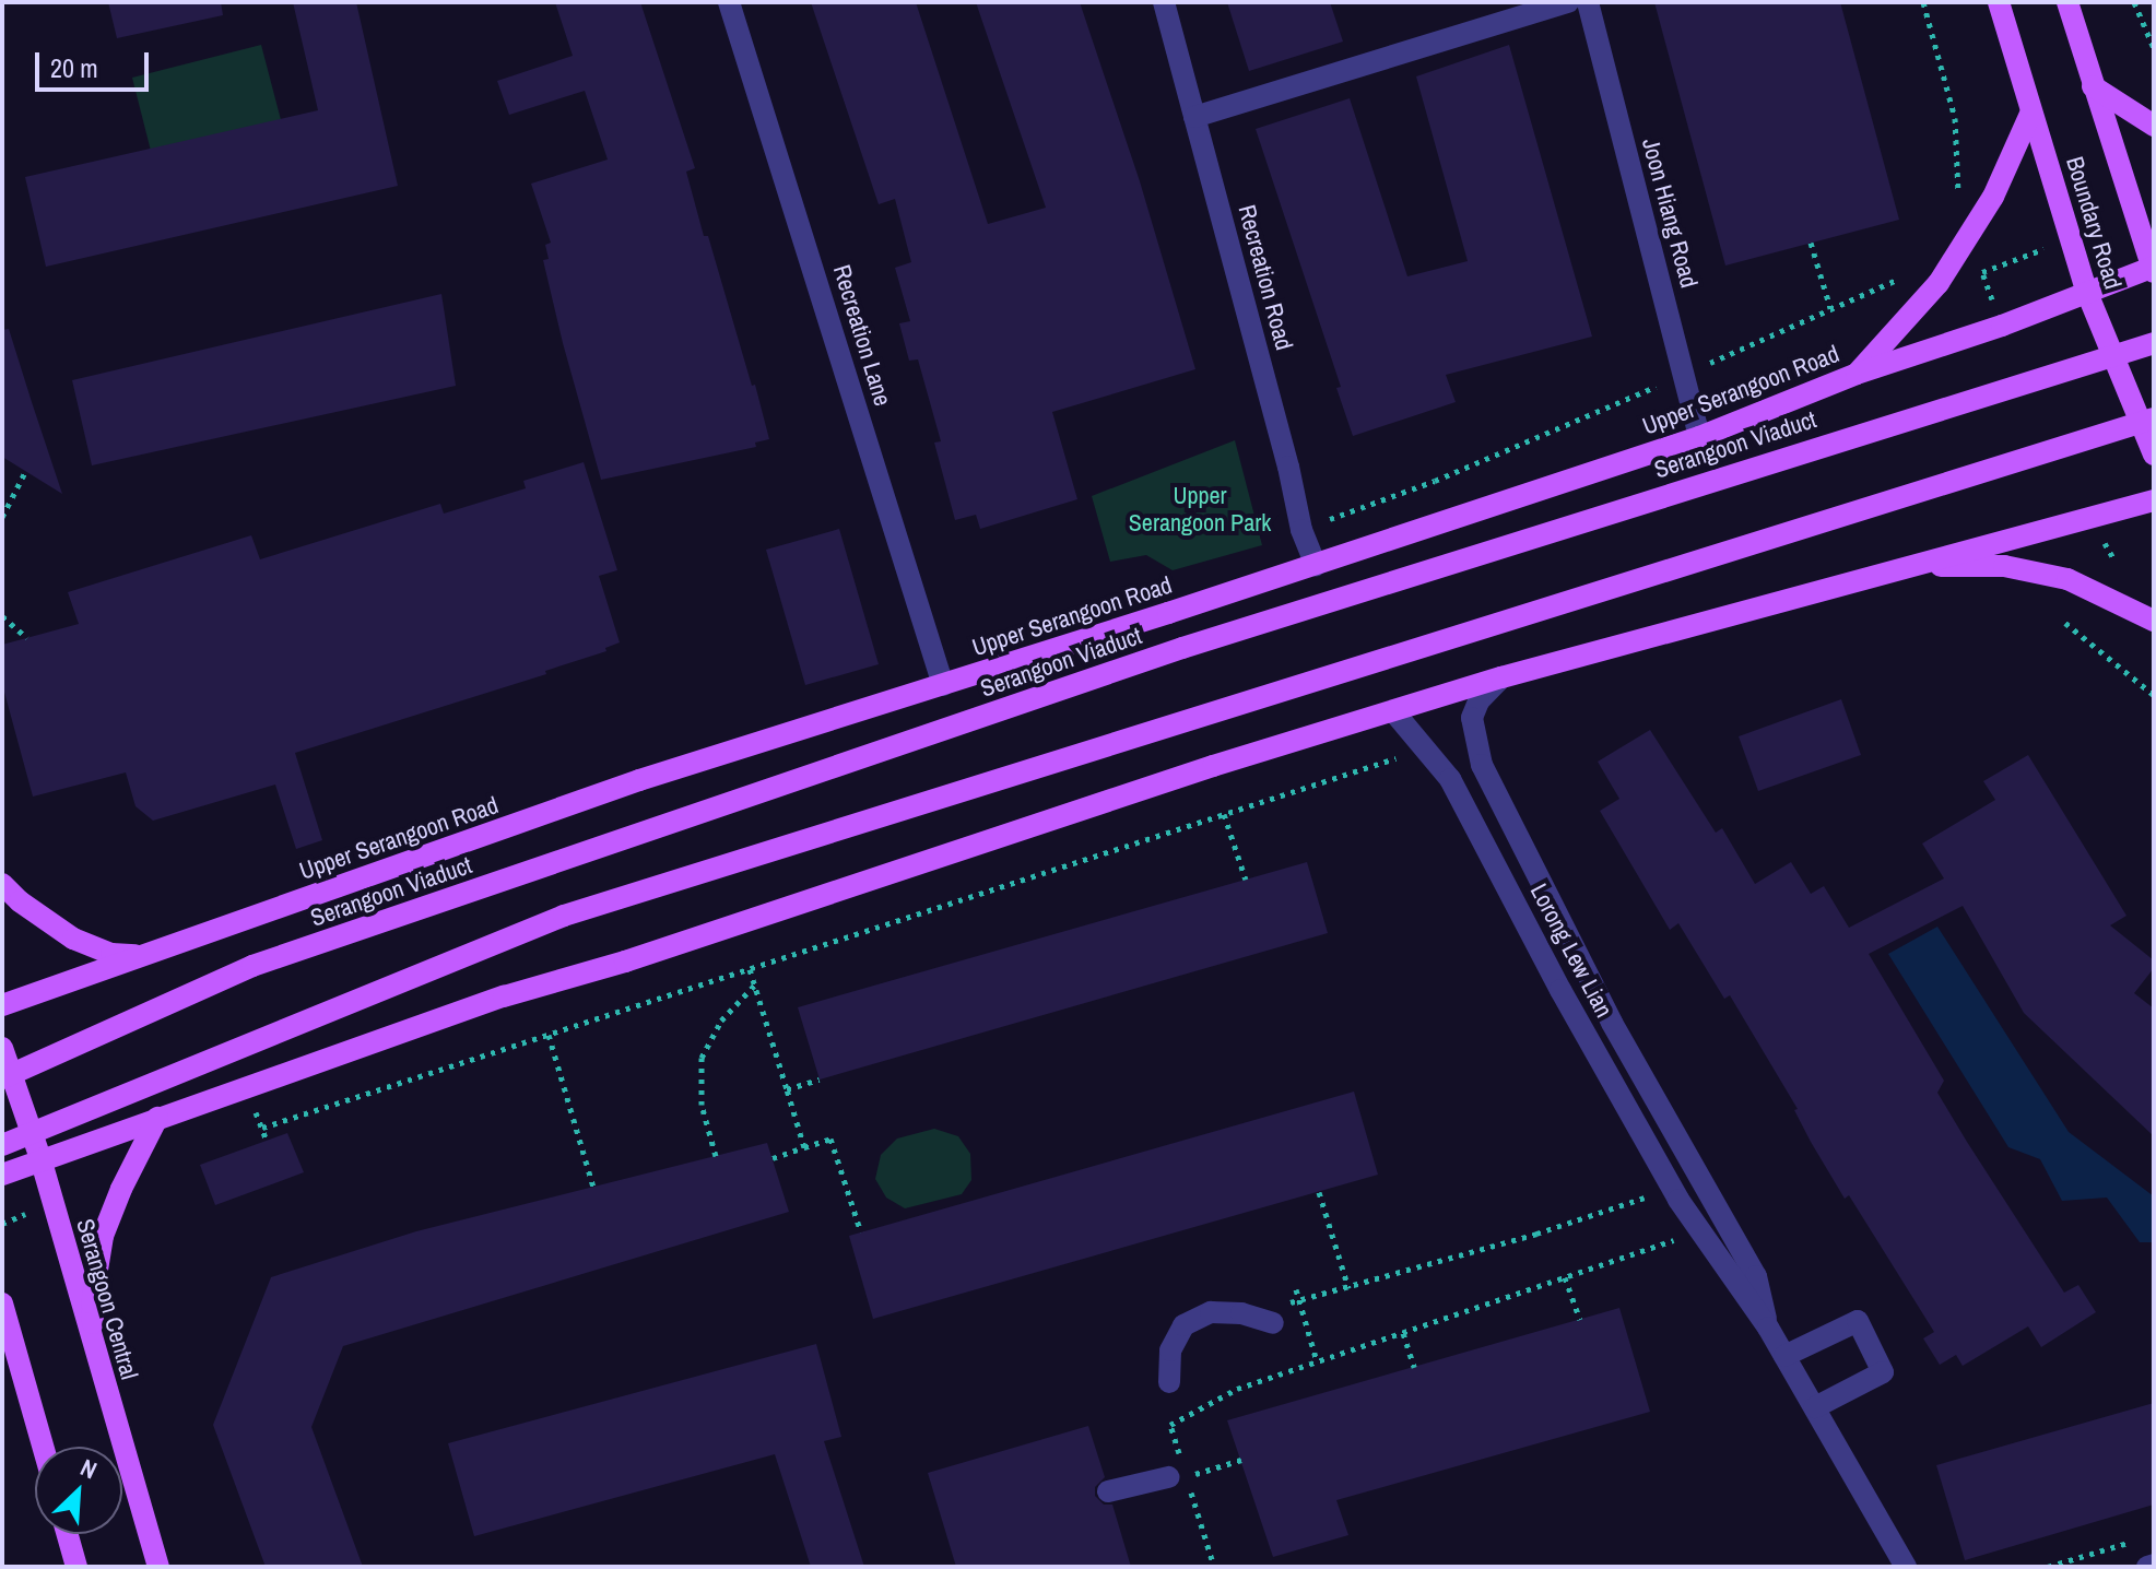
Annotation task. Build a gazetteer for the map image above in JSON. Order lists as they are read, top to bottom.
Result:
{
  "streets": {
    "main road": [
      "Boundary Road",
      "Upper Serangoon Road",
      "Serangoon Viaduct",
      "Serangoon Central"
    ],
    "street": [
      "Joon Hiang Road",
      "Recreation Road",
      "Recreation Lane",
      "Lorong Lew Lian"
    ]
  },
  "crossings": [
    ["Joon Hiang Road", "Upper Serangoon Road"],
    ["Boundary Road", "Upper Serangoon Road"],
    ["Recreation Road", "Upper Serangoon Road"],
    ["Recreation Lane", "Upper Serangoon Road"]
  ],
  "parks": ["Upper Serangoon Park"],
  "scale_bar": "20 m",
  "north": "top right"
}
